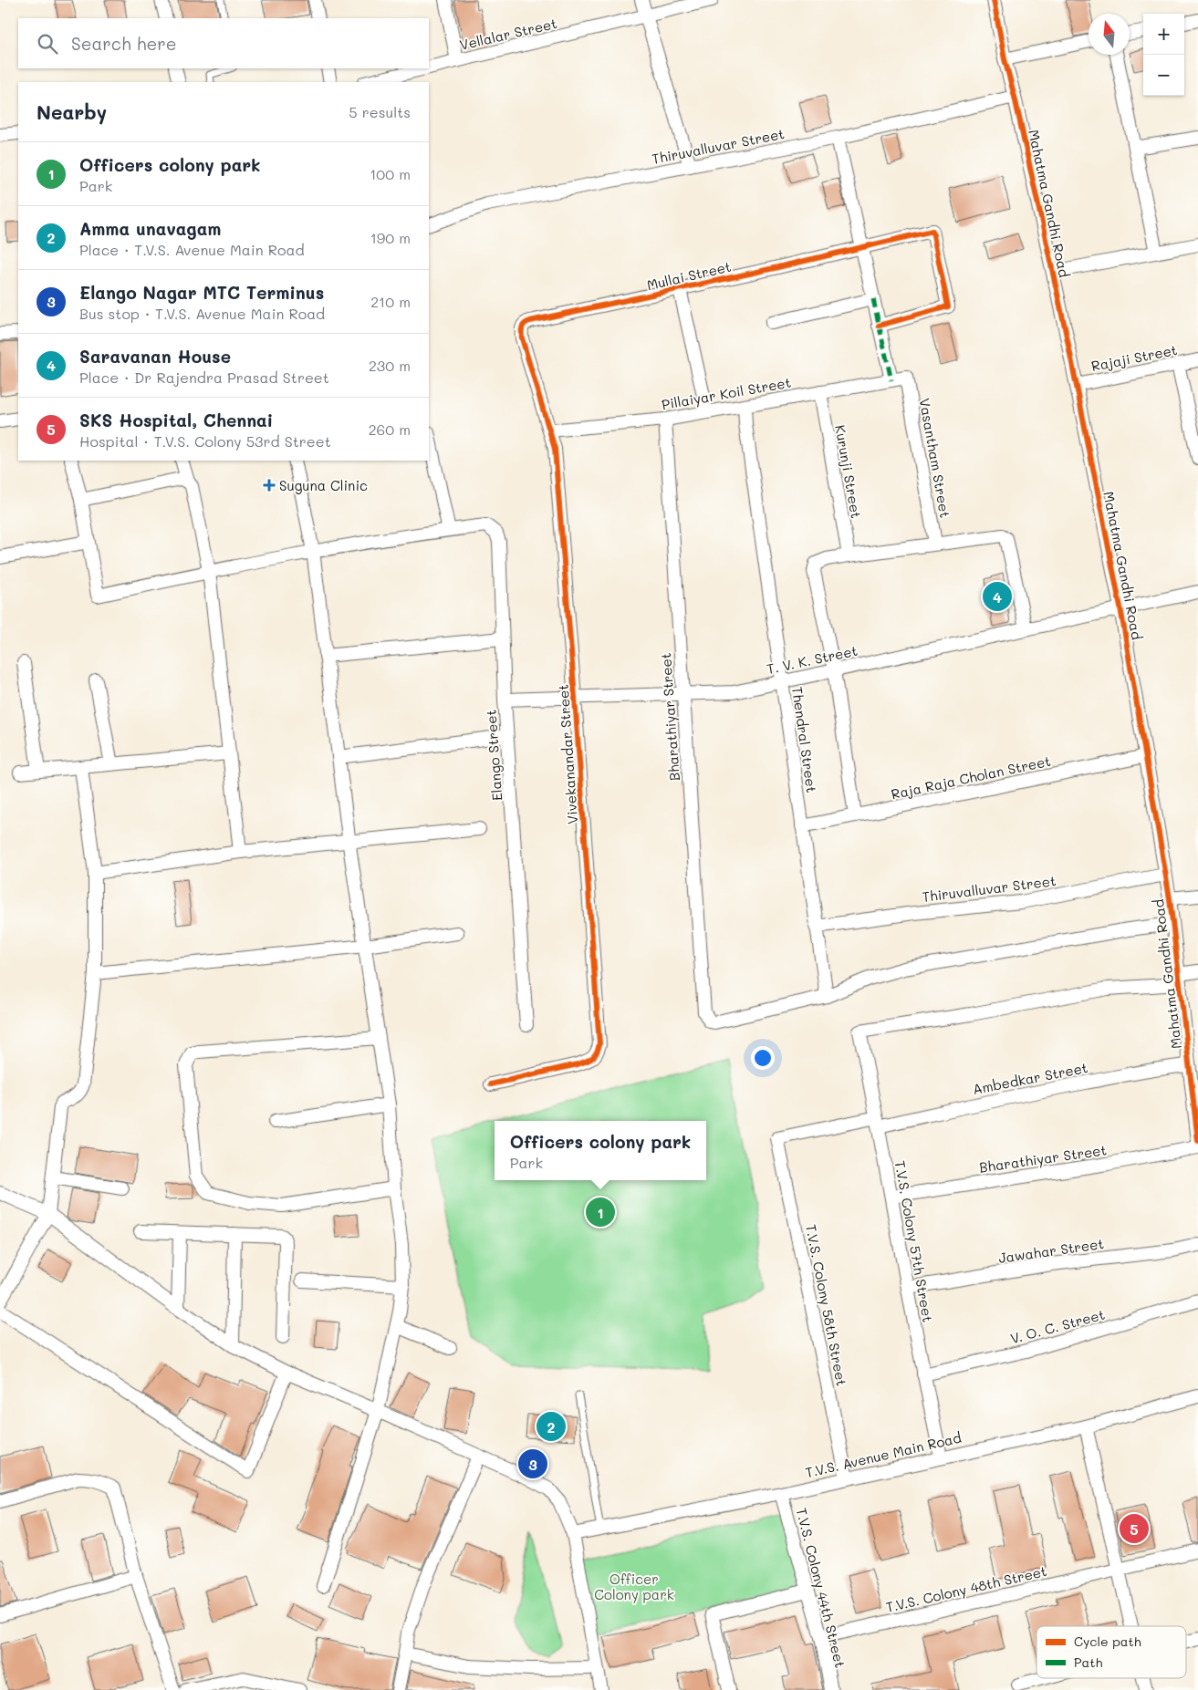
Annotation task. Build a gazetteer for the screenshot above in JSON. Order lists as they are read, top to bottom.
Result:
{
  "streets": {
    "street": [
      "Vellalar Street",
      "Thiruvalluvar Street",
      "Mahatma Gandhi Road",
      "Mullai Street",
      "Rajaji Street",
      "Pillaiyar Koil Street",
      "Vasantham Street",
      "Kurunji Street",
      "T. V. K. Street",
      "Bharathiyar Street",
      "Thendral Street",
      "Vivekanandar Street",
      "Elango Street",
      "Raja Raja Cholan Street",
      "Ambedkar Street",
      "T.V.S. Colony 57th Street",
      "Jawahar Street",
      "T.V.S. Colony 58th Street",
      "V. O. C. Street",
      "T.V.S. Avenue Main Road",
      "T.V.S. Colony 44th Street",
      "T.V.S. Colony 48th Street"
    ]
  },
  "crossings": [
    ["Thiruvalluvar Street", "Mahatma Gandhi Road"],
    ["Thiruvalluvar Street", "Thendral Street"],
    ["Mahatma Gandhi Road", "Rajaji Street"],
    ["Mahatma Gandhi Road", "T. V. K. Street"],
    ["Mahatma Gandhi Road", "Raja Raja Cholan Street"],
    ["Mahatma Gandhi Road", "Ambedkar Street"],
    ["Mahatma Gandhi Road", "T.V.S. Colony 57th Street"],
    ["Mullai Street", "Vivekanandar Street"],
    ["Pillaiyar Koil Street", "Vasantham Street"],
    ["Pillaiyar Koil Street", "Kurunji Street"],
    ["Pillaiyar Koil Street", "Bharathiyar Street"],
    ["Pillaiyar Koil Street", "Thendral Street"],
    ["Pillaiyar Koil Street", "Vivekanandar Street"],
    ["T. V. K. Street", "Bharathiyar Street"],
    ["T. V. K. Street", "Thendral Street"],
    ["T. V. K. Street", "Vivekanandar Street"],
    ["T. V. K. Street", "Elango Street"],
    ["Bharathiyar Street", "Thendral Street"],
    ["Bharathiyar Street", "T.V.S. Colony 57th Street"],
    ["Thendral Street", "Raja Raja Cholan Street"],
    ["Ambedkar Street", "T.V.S. Colony 57th Street"],
    ["Ambedkar Street", "T.V.S. Colony 58th Street"],
    ["T.V.S. Colony 57th Street", "Jawahar Street"],
    ["T.V.S. Colony 57th Street", "V. O. C. Street"],
    ["T.V.S. Colony 57th Street", "T.V.S. Avenue Main Road"],
    ["T.V.S. Colony 58th Street", "T.V.S. Avenue Main Road"],
    ["T.V.S. Avenue Main Road", "T.V.S. Colony 44th Street"],
    ["T.V.S. Colony 44th Street", "T.V.S. Colony 48th Street"]
  ],
  "parks": ["Officer Colony park"],
  "places": {
    "health": ["Suguna Clinic"]
  },
  "legend": ["Cycle path", "Path"],
  "north": "top",
  "page": {
    "map_buttons": ["+", "−"],
    "search": "Search here",
    "heading": ["Nearby", "5 results"],
    "list": [
      {
        "mark": "1",
        "name": "Officers colony park",
        "note": "Park",
        "value": "100 m"
      },
      {
        "mark": "2",
        "name": "Amma unavagam",
        "note": "Place · T.V.S. Avenue Main Road",
        "value": "190 m"
      },
      {
        "mark": "3",
        "name": "Elango Nagar MTC Terminus",
        "note": "Bus stop · T.V.S. Avenue Main Road",
        "value": "210 m"
      },
      {
        "mark": "4",
        "name": "Saravanan House",
        "note": "Place · Dr Rajendra Prasad Street",
        "value": "230 m"
      },
      {
        "mark": "5",
        "name": "SKS Hospital, Chennai",
        "note": "Hospital · T.V.S. Colony 53rd Street",
        "value": "260 m"
      }
    ],
    "pins": [
      "4",
      "1",
      "2",
      "3",
      "5"
    ],
    "popup": ["Officers colony park", "Park"]
  }
}
